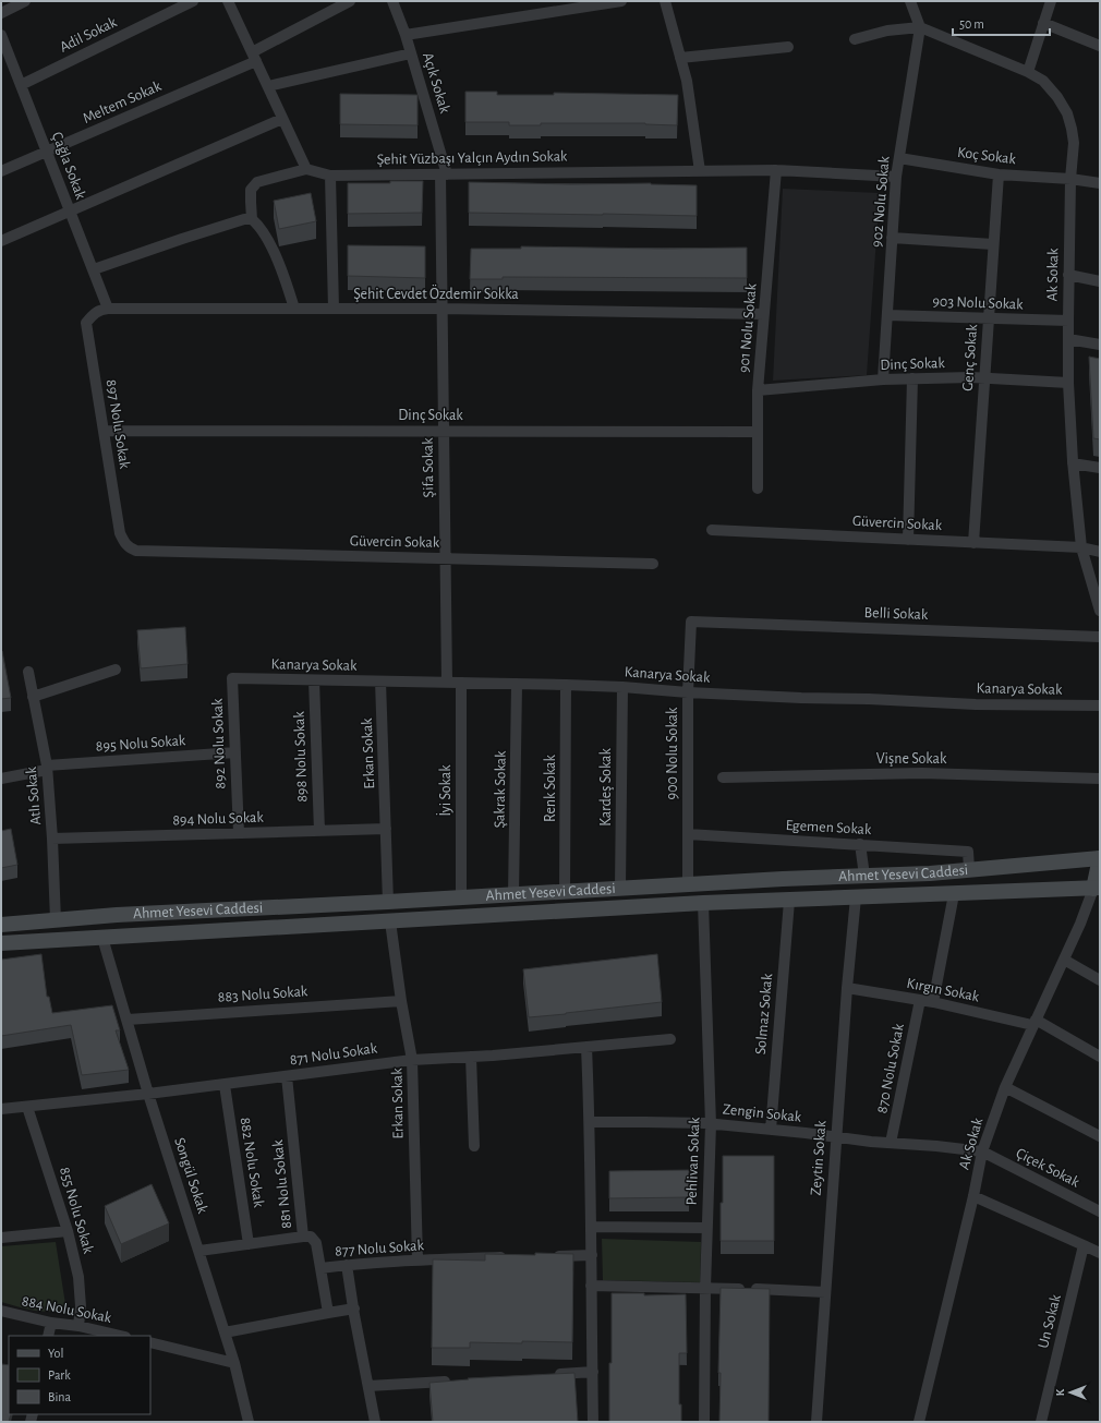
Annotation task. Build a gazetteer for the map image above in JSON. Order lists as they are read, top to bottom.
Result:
{
  "streets": {
    "main road": ["Ahmet Yesevi Caddesi"],
    "street": [
      "Adil Sokak",
      "Açık Sokak",
      "Meltem Sokak",
      "Koç Sokak",
      "Şehit Yüzbaşı Yalçın Aydın Sokak",
      "Çağla Sokak",
      "902 Nolu Sokak",
      "Ak Sokak",
      "Şehit Cevdet Özdemir Sokka",
      "903 Nolu Sokak",
      "901 Nolu Sokak",
      "Genç Sokak",
      "Dinç Sokak",
      "897 Nolu Sokak",
      "Şifa Sokak",
      "Güvercin Sokak",
      "Belli Sokak",
      "Kanarya Sokak",
      "895 Nolu Sokak",
      "892 Nolu Sokak",
      "Erkan Sokak",
      "900 Nolu Sokak",
      "898 Nolu Sokak",
      "Vişne Sokak",
      "Kardeş Sokak",
      "Renk Sokak",
      "Şakrak Sokak",
      "İyi Sokak",
      "Atlı Sokak",
      "894 Nolu Sokak",
      "Egemen Sokak",
      "Kırgın Sokak",
      "883 Nolu Sokak",
      "Solmaz Sokak",
      "871 Nolu Sokak",
      "870 Nolu Sokak",
      "Zengin Sokak",
      "Zeytin Sokak",
      "Pehlivan Sokak",
      "882 Nolu Sokak",
      "Çiçek Sokak",
      "Songül Sokak",
      "881 Nolu Sokak",
      "855 Nolu Sokak",
      "877 Nolu Sokak",
      "884 Nolu Sokak",
      "Un Sokak"
    ]
  },
  "crossings": [
    ["Adil Sokak", "Çağla Sokak"],
    ["Açık Sokak", "Şehit Yüzbaşı Yalçın Aydın Sokak"],
    ["Açık Sokak", "Şifa Sokak"],
    ["Meltem Sokak", "Çağla Sokak"],
    ["Koç Sokak", "902 Nolu Sokak"],
    ["Koç Sokak", "Ak Sokak"],
    ["Koç Sokak", "Genç Sokak"],
    ["Şehit Yüzbaşı Yalçın Aydın Sokak", "902 Nolu Sokak"],
    ["Şehit Yüzbaşı Yalçın Aydın Sokak", "901 Nolu Sokak"],
    ["Şehit Yüzbaşı Yalçın Aydın Sokak", "Şifa Sokak"],
    ["Çağla Sokak", "Şehit Cevdet Özdemir Sokka"],
    ["Çağla Sokak", "897 Nolu Sokak"],
    ["902 Nolu Sokak", "Ak Sokak"],
    ["902 Nolu Sokak", "903 Nolu Sokak"],
    ["902 Nolu Sokak", "Dinç Sokak"],
    ["Ak Sokak", "903 Nolu Sokak"],
    ["Ak Sokak", "Dinç Sokak"],
    ["Ak Sokak", "Güvercin Sokak"],
    ["Ak Sokak", "Ahmet Yesevi Caddesi"],
    ["Ak Sokak", "Kırgın Sokak"],
    ["Ak Sokak", "Zengin Sokak"],
    ["Ak Sokak", "Çiçek Sokak"],
    ["Şehit Cevdet Özdemir Sokka", "901 Nolu Sokak"],
    ["Şehit Cevdet Özdemir Sokka", "897 Nolu Sokak"],
    ["Şehit Cevdet Özdemir Sokka", "Şifa Sokak"],
    ["903 Nolu Sokak", "Genç Sokak"],
    ["901 Nolu Sokak", "Dinç Sokak"],
    ["Genç Sokak", "Dinç Sokak"],
    ["Genç Sokak", "Güvercin Sokak"],
    ["Dinç Sokak", "897 Nolu Sokak"],
    ["Dinç Sokak", "Şifa Sokak"],
    ["897 Nolu Sokak", "Güvercin Sokak"],
    ["Şifa Sokak", "Güvercin Sokak"],
    ["Şifa Sokak", "Kanarya Sokak"],
    ["Belli Sokak", "900 Nolu Sokak"],
    ["Kanarya Sokak", "892 Nolu Sokak"],
    ["Kanarya Sokak", "Erkan Sokak"],
    ["Kanarya Sokak", "900 Nolu Sokak"],
    ["Kanarya Sokak", "898 Nolu Sokak"],
    ["Kanarya Sokak", "Kardeş Sokak"],
    ["Kanarya Sokak", "Renk Sokak"],
    ["Kanarya Sokak", "Şakrak Sokak"],
    ["Kanarya Sokak", "İyi Sokak"],
    ["895 Nolu Sokak", "892 Nolu Sokak"],
    ["895 Nolu Sokak", "Atlı Sokak"],
    ["892 Nolu Sokak", "894 Nolu Sokak"],
    ["Erkan Sokak", "894 Nolu Sokak"],
    ["Erkan Sokak", "Ahmet Yesevi Caddesi"],
    ["Erkan Sokak", "883 Nolu Sokak"],
    ["Erkan Sokak", "871 Nolu Sokak"],
    ["Erkan Sokak", "877 Nolu Sokak"],
    ["900 Nolu Sokak", "Egemen Sokak"],
    ["900 Nolu Sokak", "Ahmet Yesevi Caddesi"],
    ["898 Nolu Sokak", "894 Nolu Sokak"],
    ["Kardeş Sokak", "Ahmet Yesevi Caddesi"],
    ["Renk Sokak", "Ahmet Yesevi Caddesi"],
    ["Şakrak Sokak", "Ahmet Yesevi Caddesi"],
    ["İyi Sokak", "Ahmet Yesevi Caddesi"],
    ["Atlı Sokak", "894 Nolu Sokak"],
    ["Atlı Sokak", "Ahmet Yesevi Caddesi"],
    ["Egemen Sokak", "Ahmet Yesevi Caddesi"],
    ["Ahmet Yesevi Caddesi", "Solmaz Sokak"],
    ["Ahmet Yesevi Caddesi", "Zeytin Sokak"],
    ["Ahmet Yesevi Caddesi", "Pehlivan Sokak"],
    ["Ahmet Yesevi Caddesi", "Songül Sokak"],
    ["Kırgın Sokak", "870 Nolu Sokak"],
    ["Kırgın Sokak", "Zeytin Sokak"],
    ["883 Nolu Sokak", "Songül Sokak"],
    ["Solmaz Sokak", "Zengin Sokak"],
    ["871 Nolu Sokak", "882 Nolu Sokak"],
    ["871 Nolu Sokak", "Songül Sokak"],
    ["871 Nolu Sokak", "881 Nolu Sokak"],
    ["871 Nolu Sokak", "855 Nolu Sokak"],
    ["870 Nolu Sokak", "Zengin Sokak"],
    ["Zengin Sokak", "Zeytin Sokak"],
    ["Zengin Sokak", "Pehlivan Sokak"],
    ["Zengin Sokak", "Çiçek Sokak"],
    ["882 Nolu Sokak", "881 Nolu Sokak"],
    ["Songül Sokak", "881 Nolu Sokak"],
    ["855 Nolu Sokak", "884 Nolu Sokak"]
  ],
  "legend": ["Yol", "Park", "Bina"],
  "scale_bar": "50 m",
  "north": "left"
}
